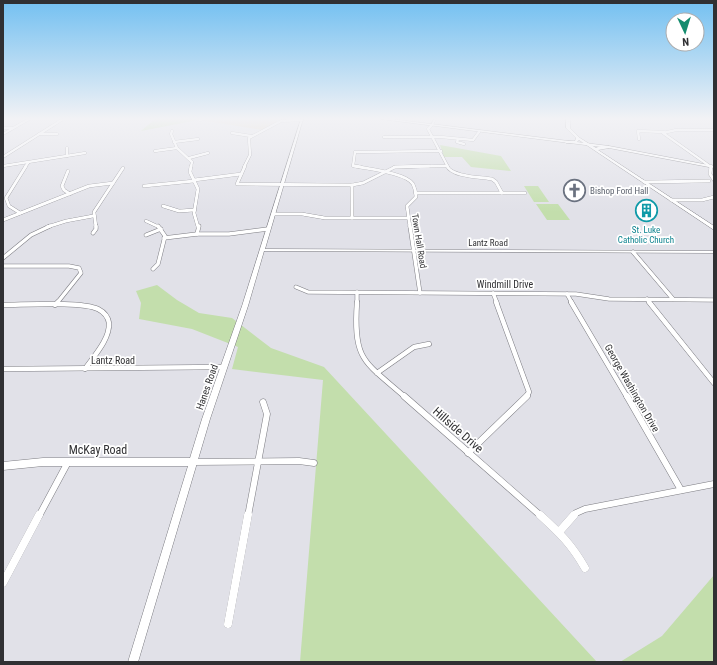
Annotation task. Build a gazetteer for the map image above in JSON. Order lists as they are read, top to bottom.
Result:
{
  "streets": {
    "street": [
      "Town Hall Road",
      "Lantz Road",
      "Windmill Drive",
      "Hanes Road",
      "George Washington Drive",
      "Hillside Drive",
      "McKay Road"
    ]
  },
  "crossings": [
    ["Town Hall Road", "Lantz Road"],
    ["Town Hall Road", "Windmill Drive"],
    ["Lantz Road", "Hanes Road"],
    ["Windmill Drive", "George Washington Drive"],
    ["Windmill Drive", "Hillside Drive"],
    ["Hanes Road", "McKay Road"]
  ],
  "places": {
    "church": ["Bishop Ford Hall"],
    "building": ["St. Luke Catholic Church"]
  },
  "north": "bottom"
}
